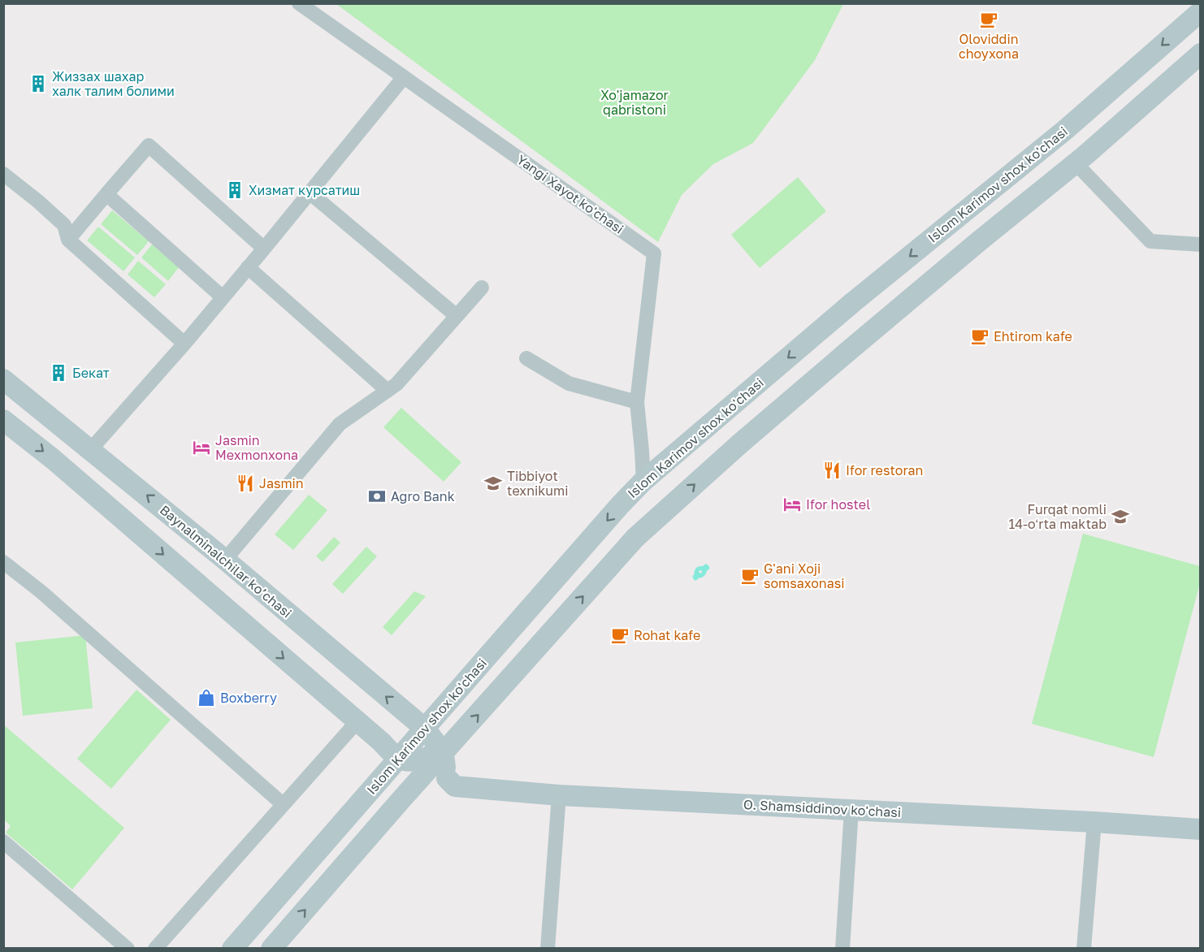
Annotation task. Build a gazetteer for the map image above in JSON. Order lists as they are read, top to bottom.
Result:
{
  "streets": {
    "main road": ["Islom Karimov shox ko'chasi", "Baynalminalchilar ko’chasi", "O. Shamsiddinov ko'chasi"],
    "street": ["Yangi Xayot ko'chasi"]
  },
  "crossings": [
    ["Islom Karimov shox ko'chasi", "Yangi Xayot ko'chasi"],
    ["Islom Karimov shox ko'chasi", "Baynalminalchilar ko’chasi"],
    ["Baynalminalchilar ko’chasi", "O. Shamsiddinov ko'chasi"]
  ],
  "parks": ["Xo'jamazor qabristoni"],
  "places": {
    "cafe": [
      "Oloviddin choyxona",
      "Ehtirom kafe",
      "G'ani Xoji somsaxonasi",
      "Rohat kafe"
    ],
    "building": ["Жиззах шахар халк талим болими", "Хизмат курсатиш", "Бекат"],
    "hotel": ["Jasmin Mexmonxona", "Ifor hostel"],
    "restaurant": ["Ifor restoran", "Jasmin"],
    "school or university": ["Tibbiyot texnikumi", "Furqat nomli 14-oʻrta maktab"],
    "bank": ["Agro Bank"],
    "shop": ["Boxberry"]
  }
}
